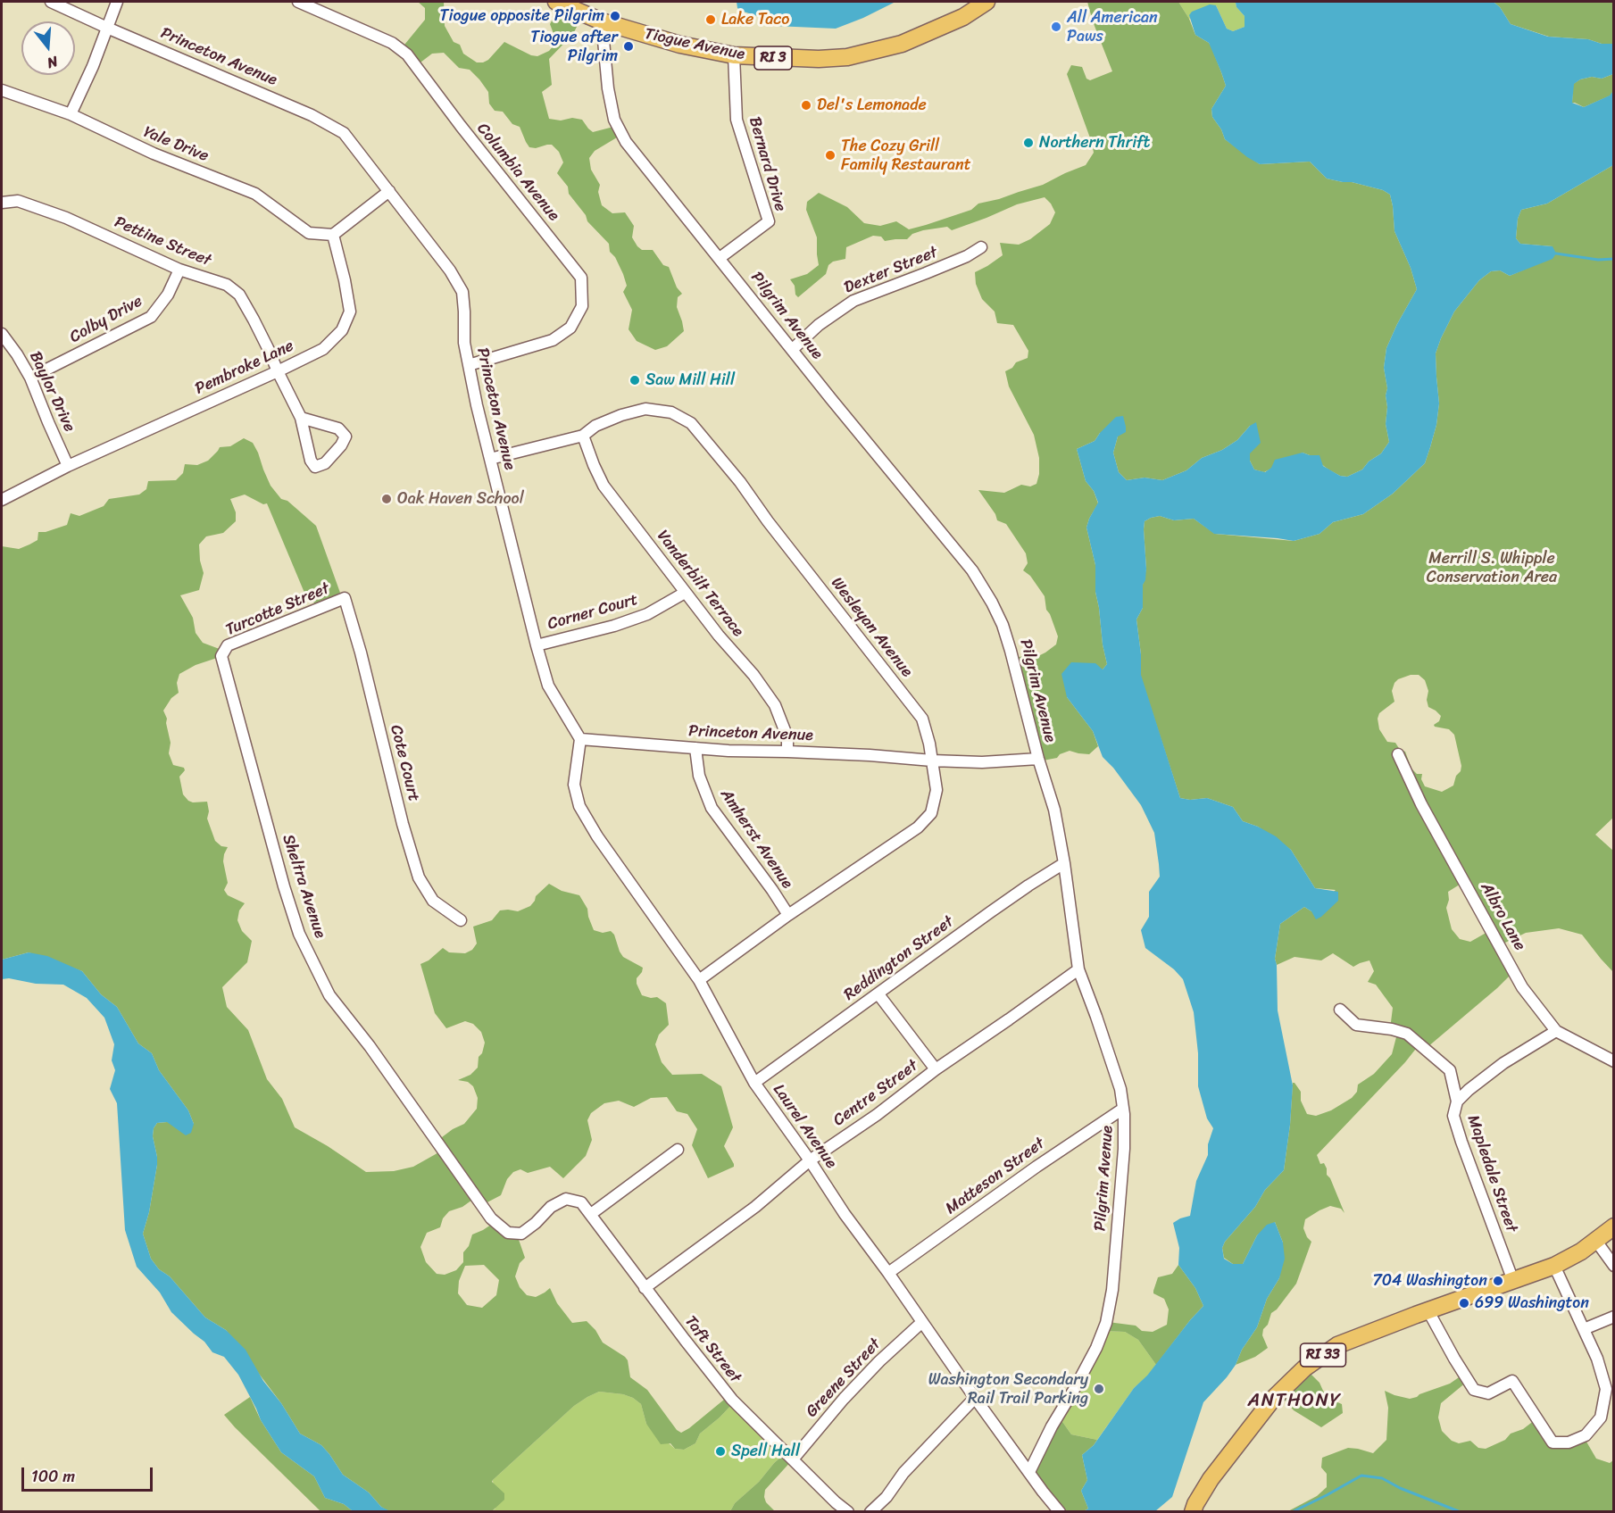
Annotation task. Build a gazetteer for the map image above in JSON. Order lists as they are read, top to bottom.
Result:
{
  "streets": {
    "main road": ["Tiogue Avenue", "RI 3", "RI 33"],
    "street": [
      "Princeton Avenue",
      "Yale Drive",
      "Bernard Drive",
      "Columbia Avenue",
      "Pettine Street",
      "Dexter Street",
      "Pilgrim Avenue",
      "Colby Drive",
      "Pembroke Lane",
      "Baylor Drive",
      "Vanderbilt Terrace",
      "Turcotte Street",
      "Corner Court",
      "Wesleyan Avenue",
      "Cote Court",
      "Amherst Avenue",
      "Sheltra Avenue",
      "Albro Lane",
      "Reddington Street",
      "Centre Street",
      "Laurel Avenue",
      "Mapledale Street",
      "Matteson Street",
      "Taft Street",
      "Greene Street"
    ]
  },
  "crossings": [
    ["Tiogue Avenue", "Bernard Drive"],
    ["Tiogue Avenue", "Pilgrim Avenue"],
    ["Princeton Avenue", "Columbia Avenue"],
    ["Princeton Avenue", "Pilgrim Avenue"],
    ["Princeton Avenue", "Vanderbilt Terrace"],
    ["Princeton Avenue", "Corner Court"],
    ["Princeton Avenue", "Wesleyan Avenue"],
    ["Princeton Avenue", "Amherst Avenue"],
    ["Princeton Avenue", "Laurel Avenue"],
    ["Yale Drive", "Pembroke Lane"],
    ["Bernard Drive", "Pilgrim Avenue"],
    ["Pettine Street", "Colby Drive"],
    ["Pettine Street", "Pembroke Lane"],
    ["Dexter Street", "Pilgrim Avenue"],
    ["Pilgrim Avenue", "Reddington Street"],
    ["Pilgrim Avenue", "Centre Street"],
    ["Pilgrim Avenue", "Laurel Avenue"],
    ["Pilgrim Avenue", "Matteson Street"],
    ["Colby Drive", "Baylor Drive"],
    ["Pembroke Lane", "Baylor Drive"],
    ["Vanderbilt Terrace", "Corner Court"],
    ["Vanderbilt Terrace", "Wesleyan Avenue"],
    ["Turcotte Street", "Cote Court"],
    ["Turcotte Street", "Sheltra Avenue"],
    ["Wesleyan Avenue", "Amherst Avenue"],
    ["Wesleyan Avenue", "Laurel Avenue"],
    ["Sheltra Avenue", "Taft Street"],
    ["Albro Lane", "Mapledale Street"],
    ["Reddington Street", "Laurel Avenue"],
    ["Centre Street", "Laurel Avenue"],
    ["Centre Street", "Taft Street"],
    ["Laurel Avenue", "Matteson Street"],
    ["Laurel Avenue", "Greene Street"],
    ["Mapledale Street", "RI 33"],
    ["Taft Street", "Greene Street"]
  ],
  "districts": ["ANTHONY"],
  "parks": ["Merrill S. Whipple Conservation Area"],
  "places": [
    "Tiogue opposite Pilgrim",
    "Lake Taco",
    "All American Paws",
    "Tiogue after Pilgrim",
    "Del's Lemonade",
    "Northern Thrift",
    "The Cozy Grill Family Restaurant",
    "Saw Mill Hill",
    "Oak Haven School",
    "704 Washington",
    "699 Washington",
    "Washington Secondary Rail Trail Parking",
    "Spell Hall"
  ],
  "scale_bar": "100 m",
  "north": "bottom"
}
